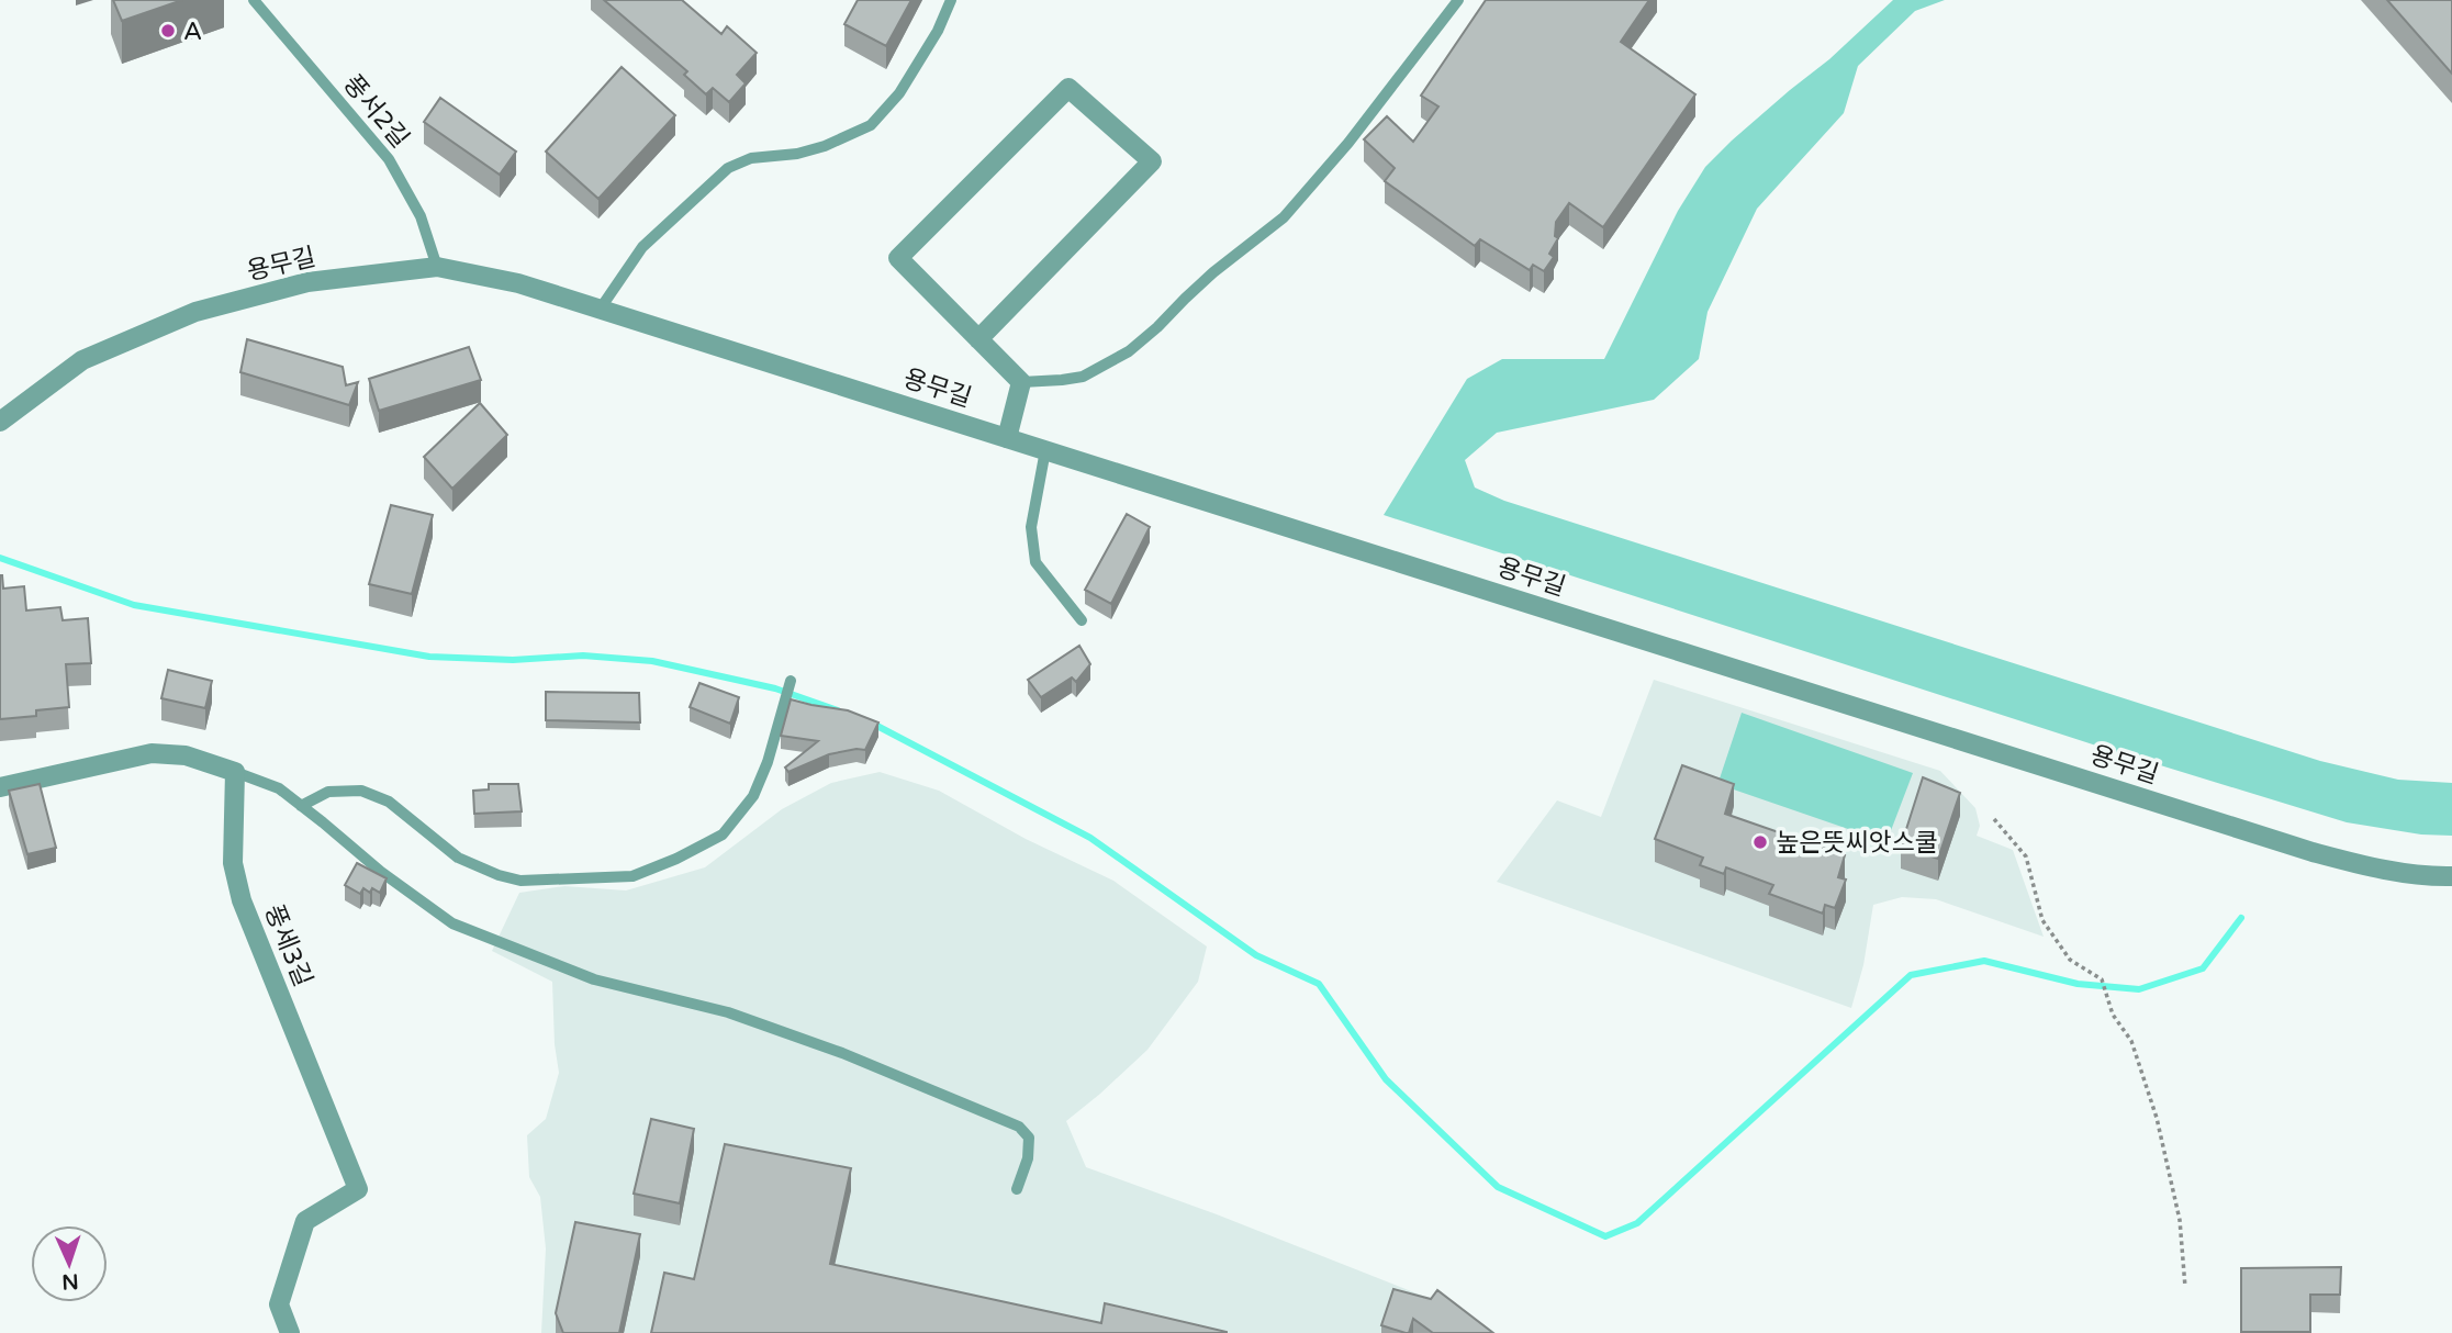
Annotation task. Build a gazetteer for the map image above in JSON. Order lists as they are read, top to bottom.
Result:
{
  "streets": {
    "street": ["용무길", "풍세3길"],
    "lane": ["풍서2길"]
  },
  "crossings": [
    ["풍서2길", "용무길"]
  ],
  "places": ["A", "높은뜻씨앗스쿨"],
  "north": "bottom"
}
